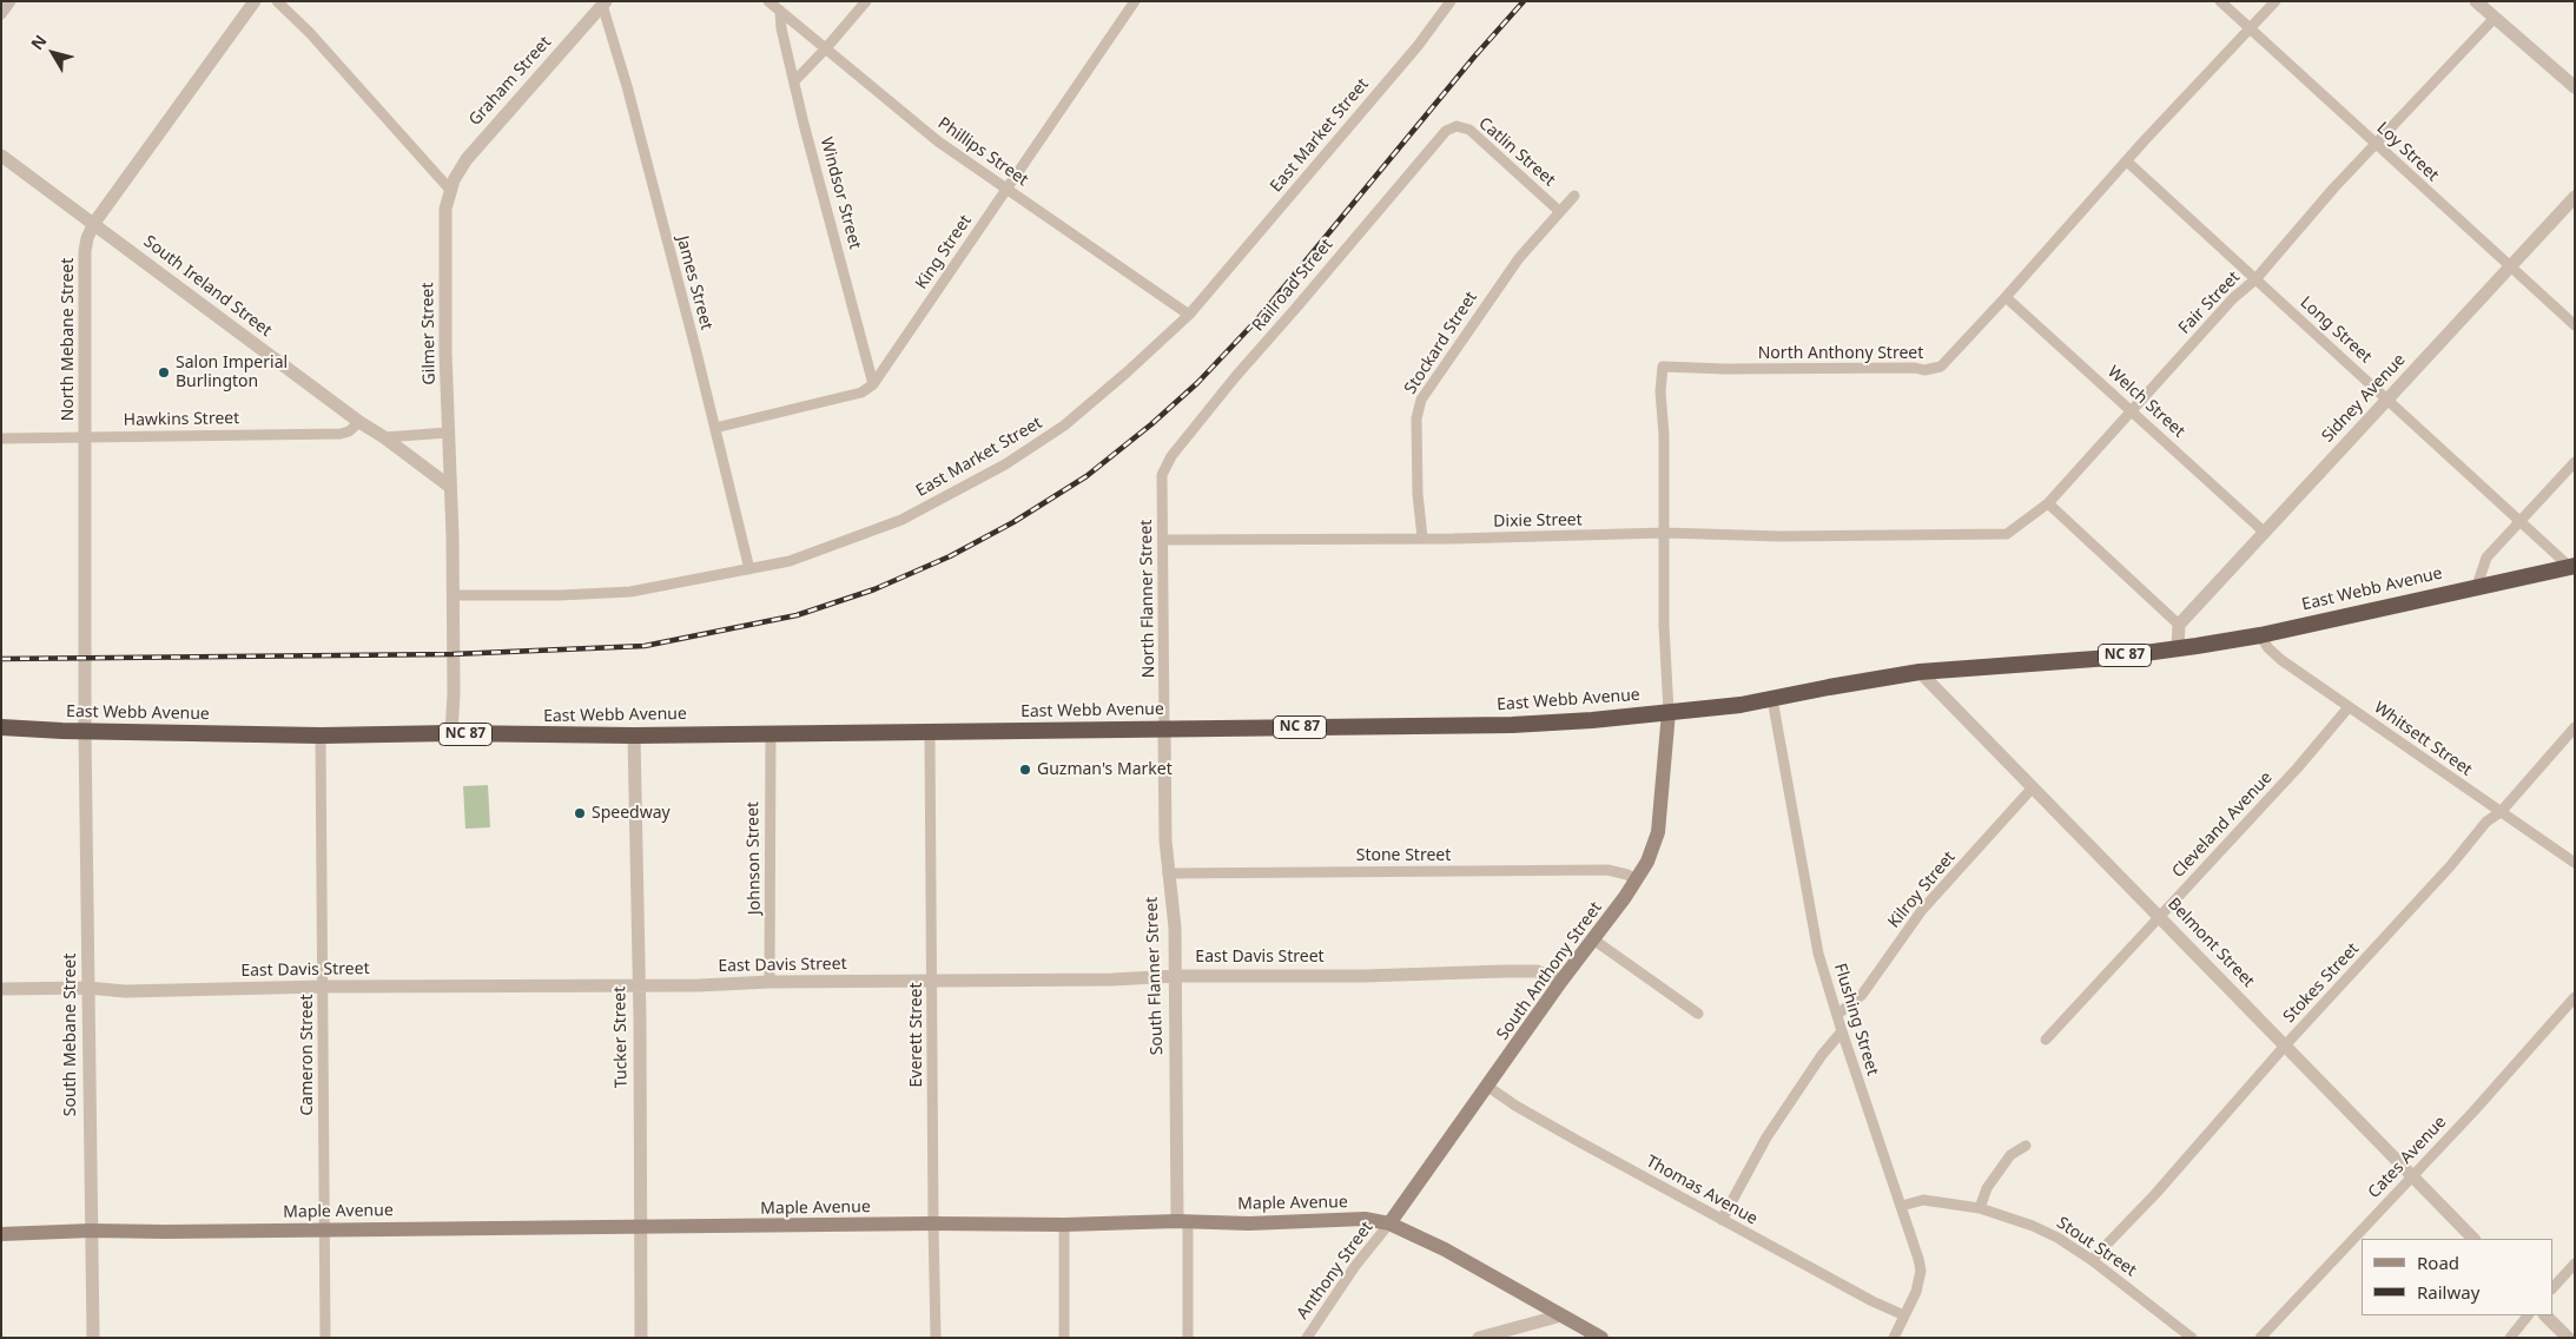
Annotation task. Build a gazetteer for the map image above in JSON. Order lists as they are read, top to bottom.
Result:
{
  "streets": {
    "highway": ["East Webb Avenue", "NC 87"],
    "main road": ["South Anthony Street", "Maple Avenue"],
    "street": [
      "Graham Street",
      "East Market Street",
      "Phillips Street",
      "Catlin Street",
      "Loy Street",
      "Windsor Street",
      "King Street",
      "James Street",
      "Railroad Street",
      "South Ireland Street",
      "Fair Street",
      "Long Street",
      "Gilmer Street",
      "North Mebane Street",
      "Stockard Street",
      "North Anthony Street",
      "Sidney Avenue",
      "Welch Street",
      "Hawkins Street",
      "Dixie Street",
      "North Flanner Street",
      "Whitsett Street",
      "Cleveland Avenue",
      "Stone Street",
      "Johnson Street",
      "Kilroy Street",
      "Belmont Street",
      "East Davis Street",
      "South Flanner Street",
      "Stokes Street",
      "Flushing Street",
      "South Mebane Street",
      "Everett Street",
      "Tucker Street",
      "Cameron Street",
      "Cates Avenue",
      "Thomas Avenue",
      "Stout Street",
      "Anthony Street"
    ]
  },
  "crossings": [
    ["Graham Street", "James Street"],
    ["Graham Street", "Gilmer Street"],
    ["East Market Street", "Phillips Street"],
    ["East Market Street", "James Street"],
    ["East Market Street", "Gilmer Street"],
    ["Phillips Street", "Windsor Street"],
    ["Phillips Street", "King Street"],
    ["Catlin Street", "Railroad Street"],
    ["Catlin Street", "Stockard Street"],
    ["Loy Street", "Fair Street"],
    ["Loy Street", "North Anthony Street"],
    ["Loy Street", "Sidney Avenue"],
    ["Windsor Street", "King Street"],
    ["Railroad Street", "North Flanner Street"],
    ["South Ireland Street", "Gilmer Street"],
    ["South Ireland Street", "North Mebane Street"],
    ["South Ireland Street", "Hawkins Street"],
    ["Fair Street", "Long Street"],
    ["Fair Street", "Welch Street"],
    ["Fair Street", "Dixie Street"],
    ["Long Street", "North Anthony Street"],
    ["Long Street", "Sidney Avenue"],
    ["Long Street", "East Webb Avenue"],
    ["Gilmer Street", "East Webb Avenue"],
    ["North Mebane Street", "Hawkins Street"],
    ["North Mebane Street", "East Webb Avenue"],
    ["North Mebane Street", "South Mebane Street"],
    ["Stockard Street", "Dixie Street"],
    ["North Anthony Street", "Welch Street"],
    ["North Anthony Street", "Dixie Street"],
    ["North Anthony Street", "East Webb Avenue"],
    ["North Anthony Street", "South Anthony Street"],
    ["Sidney Avenue", "Welch Street"],
    ["Dixie Street", "North Flanner Street"],
    ["East Webb Avenue", "North Flanner Street"],
    ["East Webb Avenue", "Whitsett Street"],
    ["East Webb Avenue", "Johnson Street"],
    ["East Webb Avenue", "Belmont Street"],
    ["East Webb Avenue", "South Anthony Street"],
    ["East Webb Avenue", "South Flanner Street"],
    ["East Webb Avenue", "Flushing Street"],
    ["East Webb Avenue", "South Mebane Street"],
    ["East Webb Avenue", "Everett Street"],
    ["East Webb Avenue", "Tucker Street"],
    ["East Webb Avenue", "Cameron Street"],
    ["North Flanner Street", "South Flanner Street"],
    ["Whitsett Street", "Cleveland Avenue"],
    ["Whitsett Street", "Stokes Street"],
    ["Cleveland Avenue", "Belmont Street"],
    ["Stone Street", "South Anthony Street"],
    ["Stone Street", "South Flanner Street"],
    ["Johnson Street", "East Davis Street"],
    ["Kilroy Street", "Belmont Street"],
    ["Kilroy Street", "Flushing Street"],
    ["Belmont Street", "Stokes Street"],
    ["Belmont Street", "Cates Avenue"],
    ["East Davis Street", "South Anthony Street"],
    ["East Davis Street", "South Flanner Street"],
    ["East Davis Street", "South Mebane Street"],
    ["East Davis Street", "Everett Street"],
    ["East Davis Street", "Tucker Street"],
    ["East Davis Street", "Cameron Street"],
    ["South Anthony Street", "Thomas Avenue"],
    ["South Anthony Street", "Maple Avenue"],
    ["South Anthony Street", "Anthony Street"],
    ["South Flanner Street", "Maple Avenue"],
    ["Stokes Street", "Stout Street"],
    ["Flushing Street", "Thomas Avenue"],
    ["Flushing Street", "Stout Street"],
    ["South Mebane Street", "Maple Avenue"],
    ["Everett Street", "Maple Avenue"],
    ["Tucker Street", "Maple Avenue"],
    ["Cameron Street", "Maple Avenue"],
    ["Maple Avenue", "Anthony Street"]
  ],
  "places": ["Salon Imperial Burlington", "Guzman's Market", "Speedway"],
  "legend": ["Road", "Railway"],
  "north": "top left"
}
